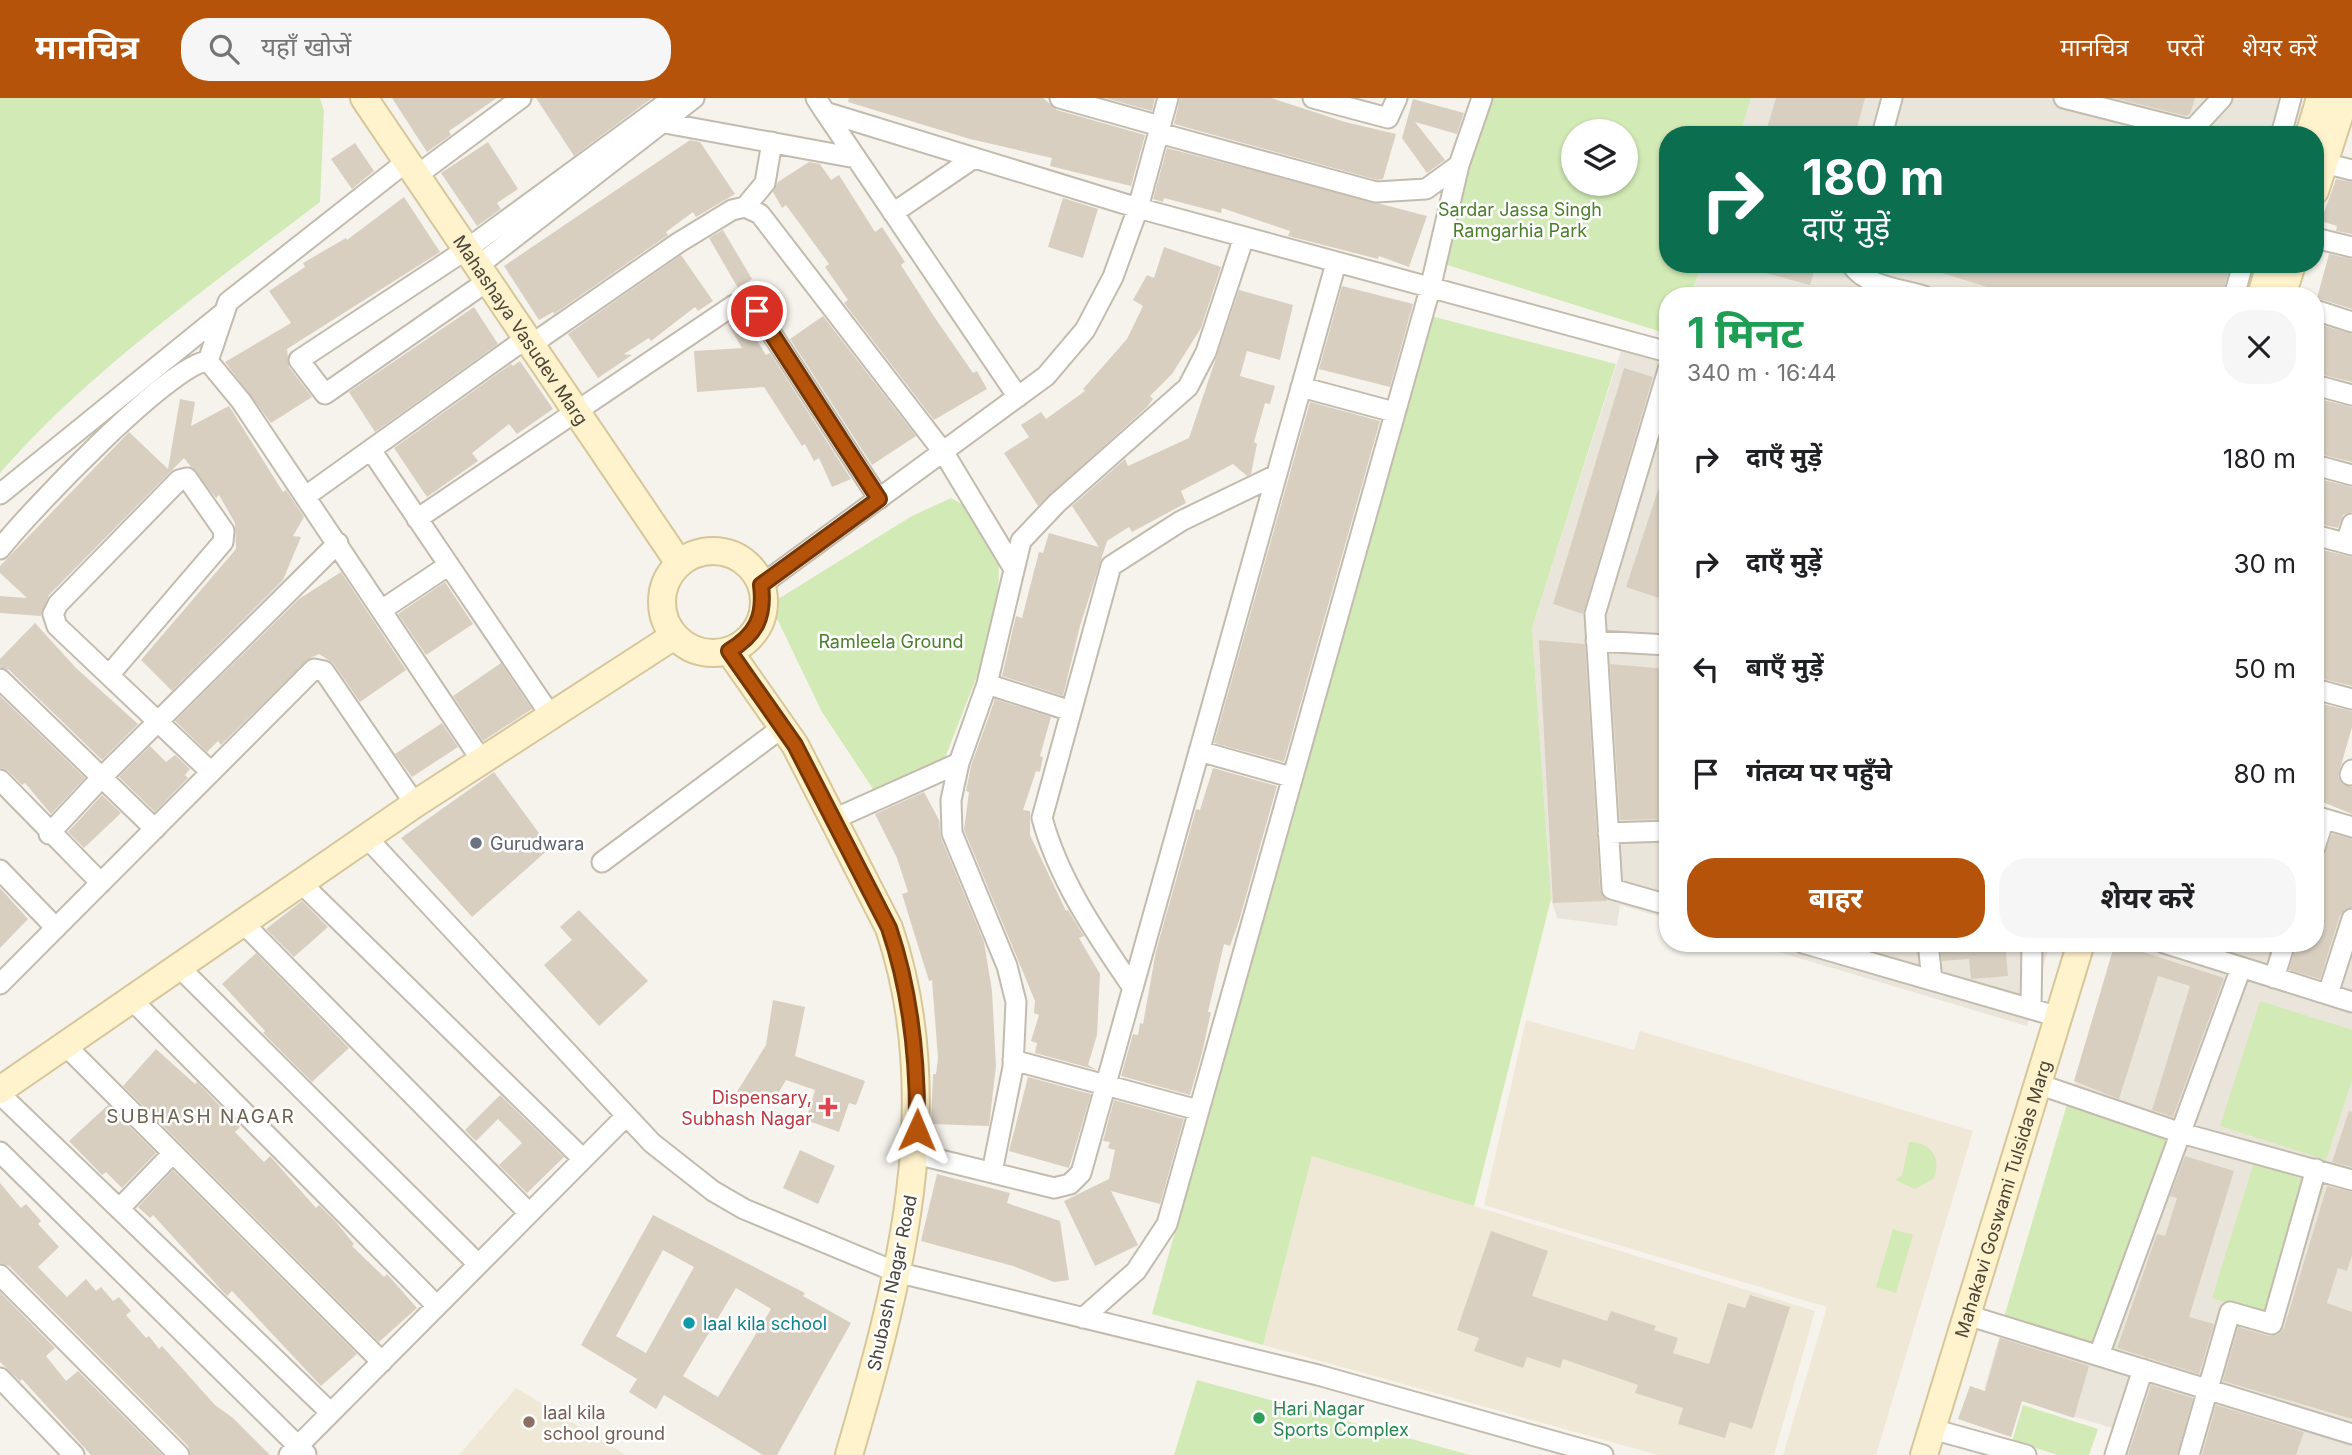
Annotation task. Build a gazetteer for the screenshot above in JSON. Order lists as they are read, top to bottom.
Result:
{
  "streets": {
    "street": ["Mahashaya Vasudev Marg", "Mahakavi Goswami Tulsidas Marg", "Shubash Nagar Road"]
  },
  "crossings": [
    ["Mahashaya Vasudev Marg", "Shubash Nagar Road"]
  ],
  "districts": ["SUBHASH NAGAR"],
  "parks": ["Sardar Jassa Singh Ramgarhia Park", "Ramleela Ground"],
  "places": {
    "other": [
      "Gurudwara",
      "laal kila school",
      "Hari Nagar Sports Complex",
      "laal kila school ground"
    ],
    "health": ["Dispensary, Subhash Nagar"]
  },
  "page": {
    "header": "मानचित्र",
    "search": "यहाँ खोजें",
    "nav": ["मानचित्र", "परतें", "शेयर करें"],
    "turn": ["180 m", "दाएँ मुड़ें"],
    "heading": ["1 मिनट", "340 m · 16:44"],
    "list": [
      {
        "name": "दाएँ मुड़ें",
        "value": "180 m"
      },
      {
        "name": "दाएँ मुड़ें",
        "value": "30 m"
      },
      {
        "name": "बाएँ मुड़ें",
        "value": "50 m"
      },
      {
        "name": "गंतव्य पर पहुँचे",
        "value": "80 m"
      }
    ],
    "buttons": ["बाहर", "शेयर करें"]
  }
}
